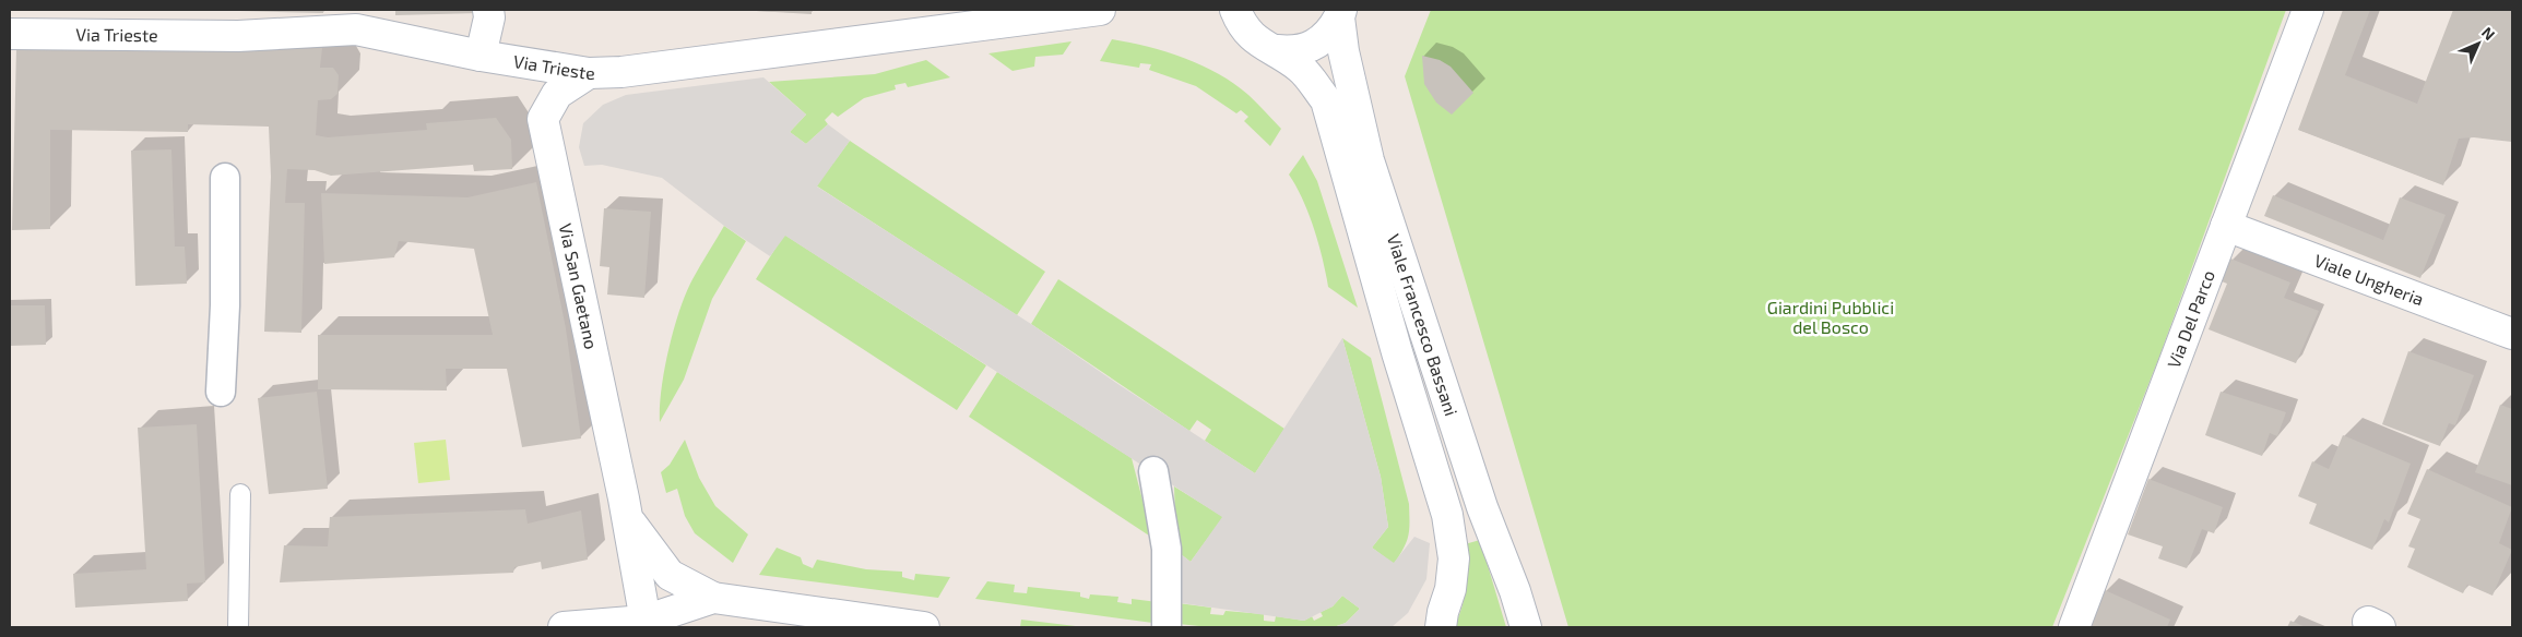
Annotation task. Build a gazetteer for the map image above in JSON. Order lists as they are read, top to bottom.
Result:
{
  "streets": {
    "street": [
      "Via Trieste",
      "Viale Ungheria",
      "Via San Gaetano",
      "Via Del Parco",
      "Viale Francesco Bassani"
    ]
  },
  "crossings": [
    ["Via Trieste", "Via San Gaetano"],
    ["Viale Ungheria", "Via Del Parco"]
  ],
  "parks": ["Giardini Pubblici del Bosco"],
  "north": "top right"
}
